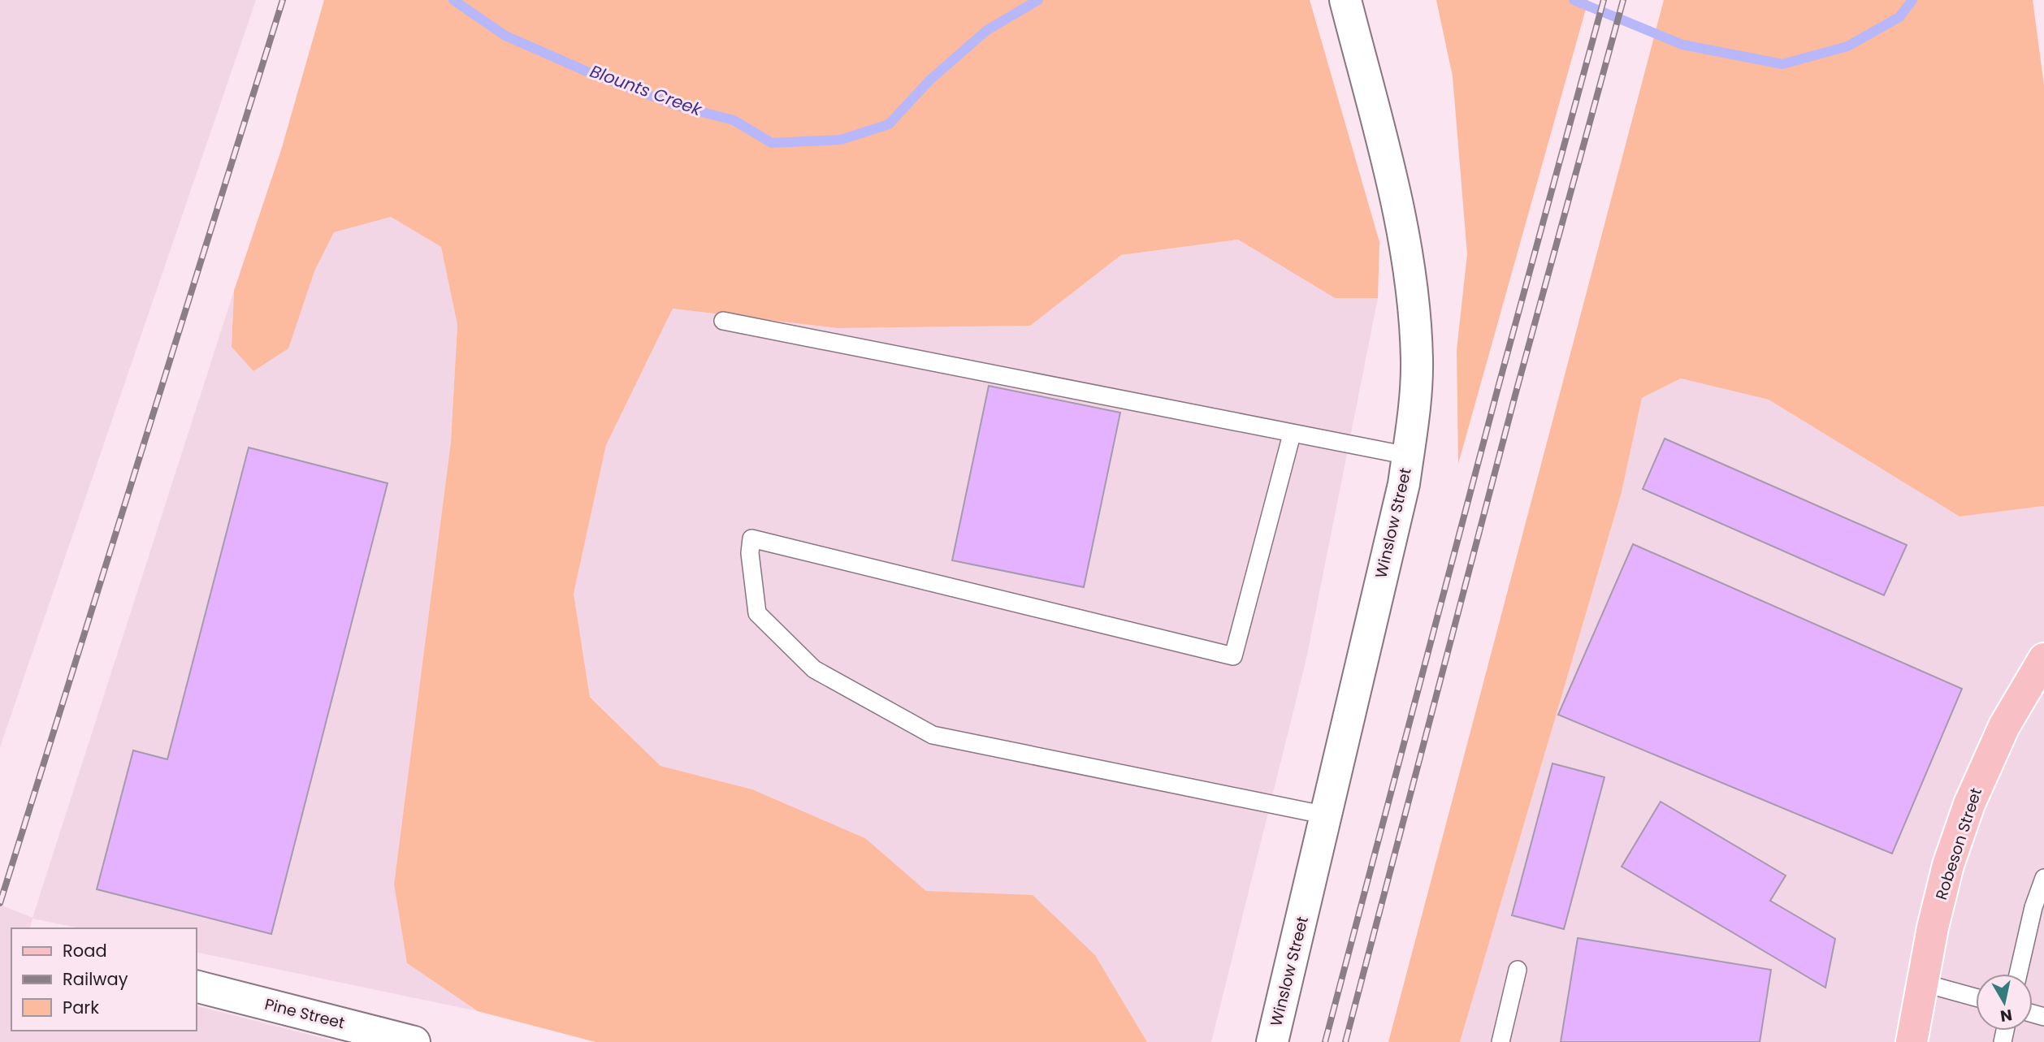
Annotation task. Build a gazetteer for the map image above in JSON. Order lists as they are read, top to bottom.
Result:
{
  "streets": {
    "main road": ["Robeson Street"],
    "street": ["Winslow Street", "Pine Street"]
  },
  "water": ["Blounts Creek"],
  "legend": ["Road", "Railway", "Park"],
  "north": "bottom"
}
